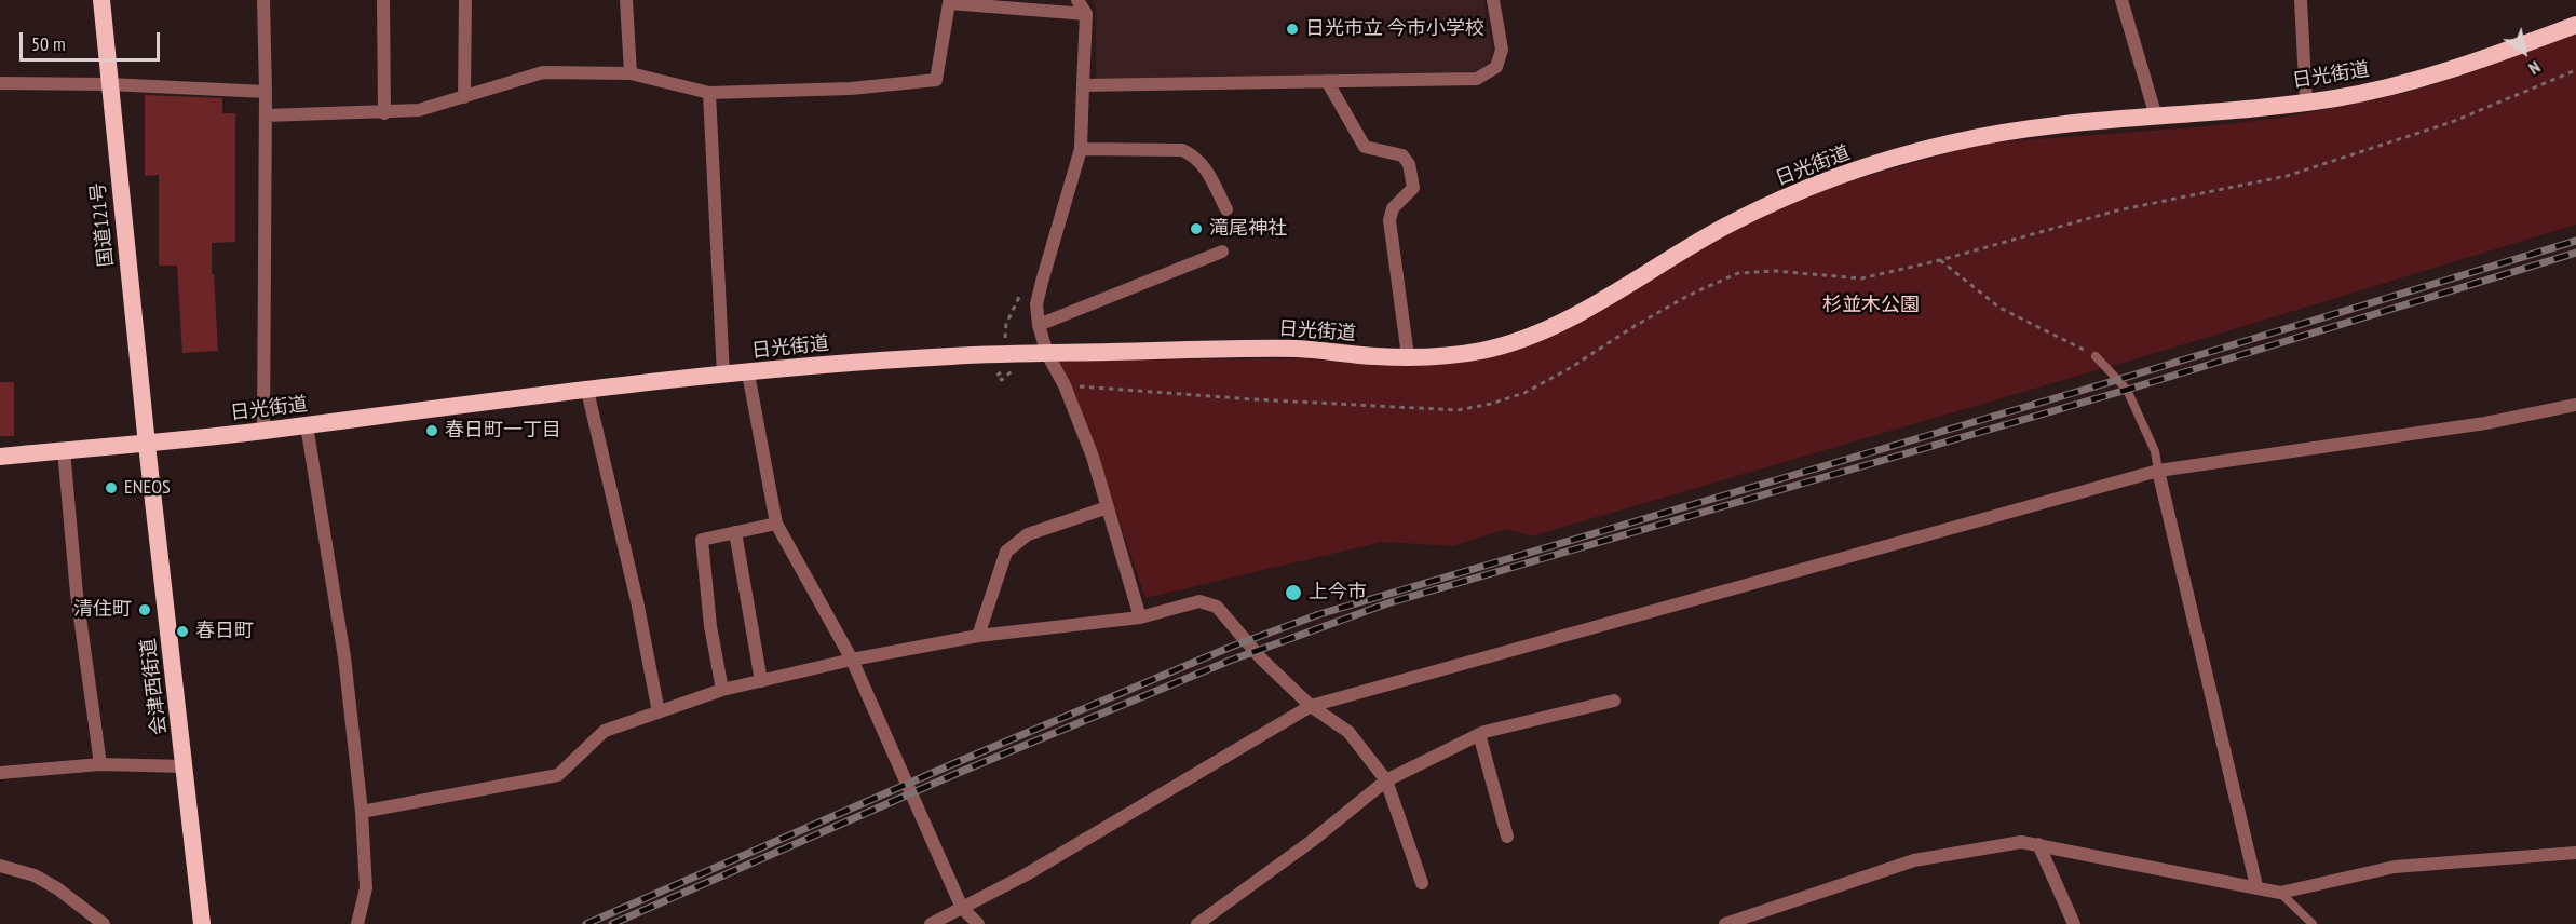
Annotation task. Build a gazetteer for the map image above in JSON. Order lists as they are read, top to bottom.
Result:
{
  "streets": {
    "highway": ["日光街道", "国道121号", "会津西街道"]
  },
  "crossings": [
    ["日光街道", "国道121号"],
    ["日光街道", "会津西街道"],
    ["国道121号", "会津西街道"]
  ],
  "parks": ["杉並木公園"],
  "places": [
    "日光市立 今市小学校",
    "滝尾神社",
    "春日町一丁目",
    "ENEOS",
    "上今市",
    "清住町",
    "春日町"
  ],
  "scale_bar": "50 m",
  "north": "bottom right"
}
